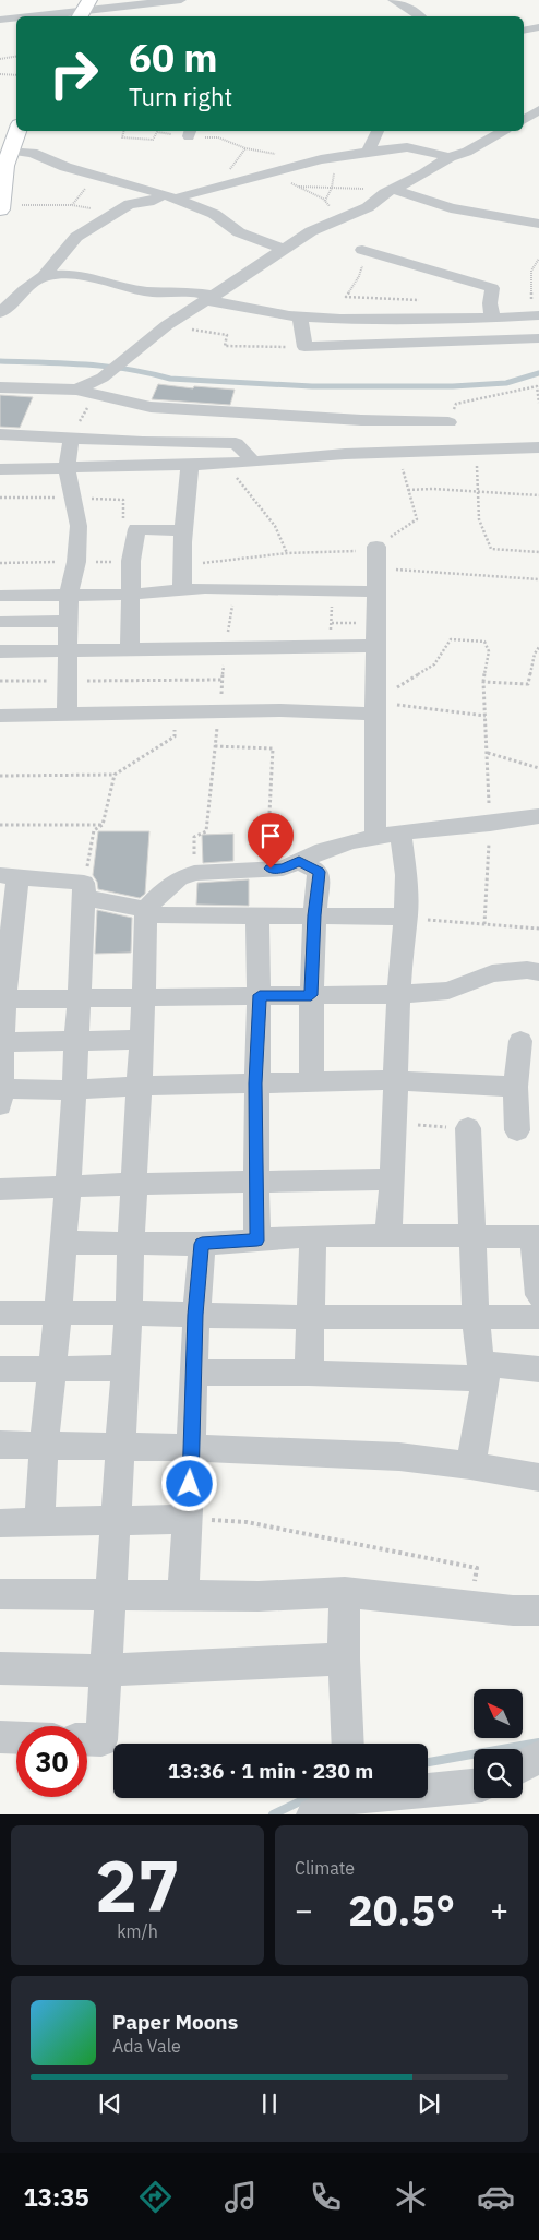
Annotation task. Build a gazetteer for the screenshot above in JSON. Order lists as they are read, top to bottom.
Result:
{
  "north": "top left",
  "page": {
    "turn": ["60 m", "Turn right"],
    "limit": "30",
    "trip": "13:36 · 1 min · 230 m",
    "tile": [
      ["27", "km/h"],
      "Climate"
    ],
    "heat": ["−", "20.5°", "+"],
    "song": ["Paper Moons", "Ada Vale"],
    "tabs": "13:35"
  }
}
